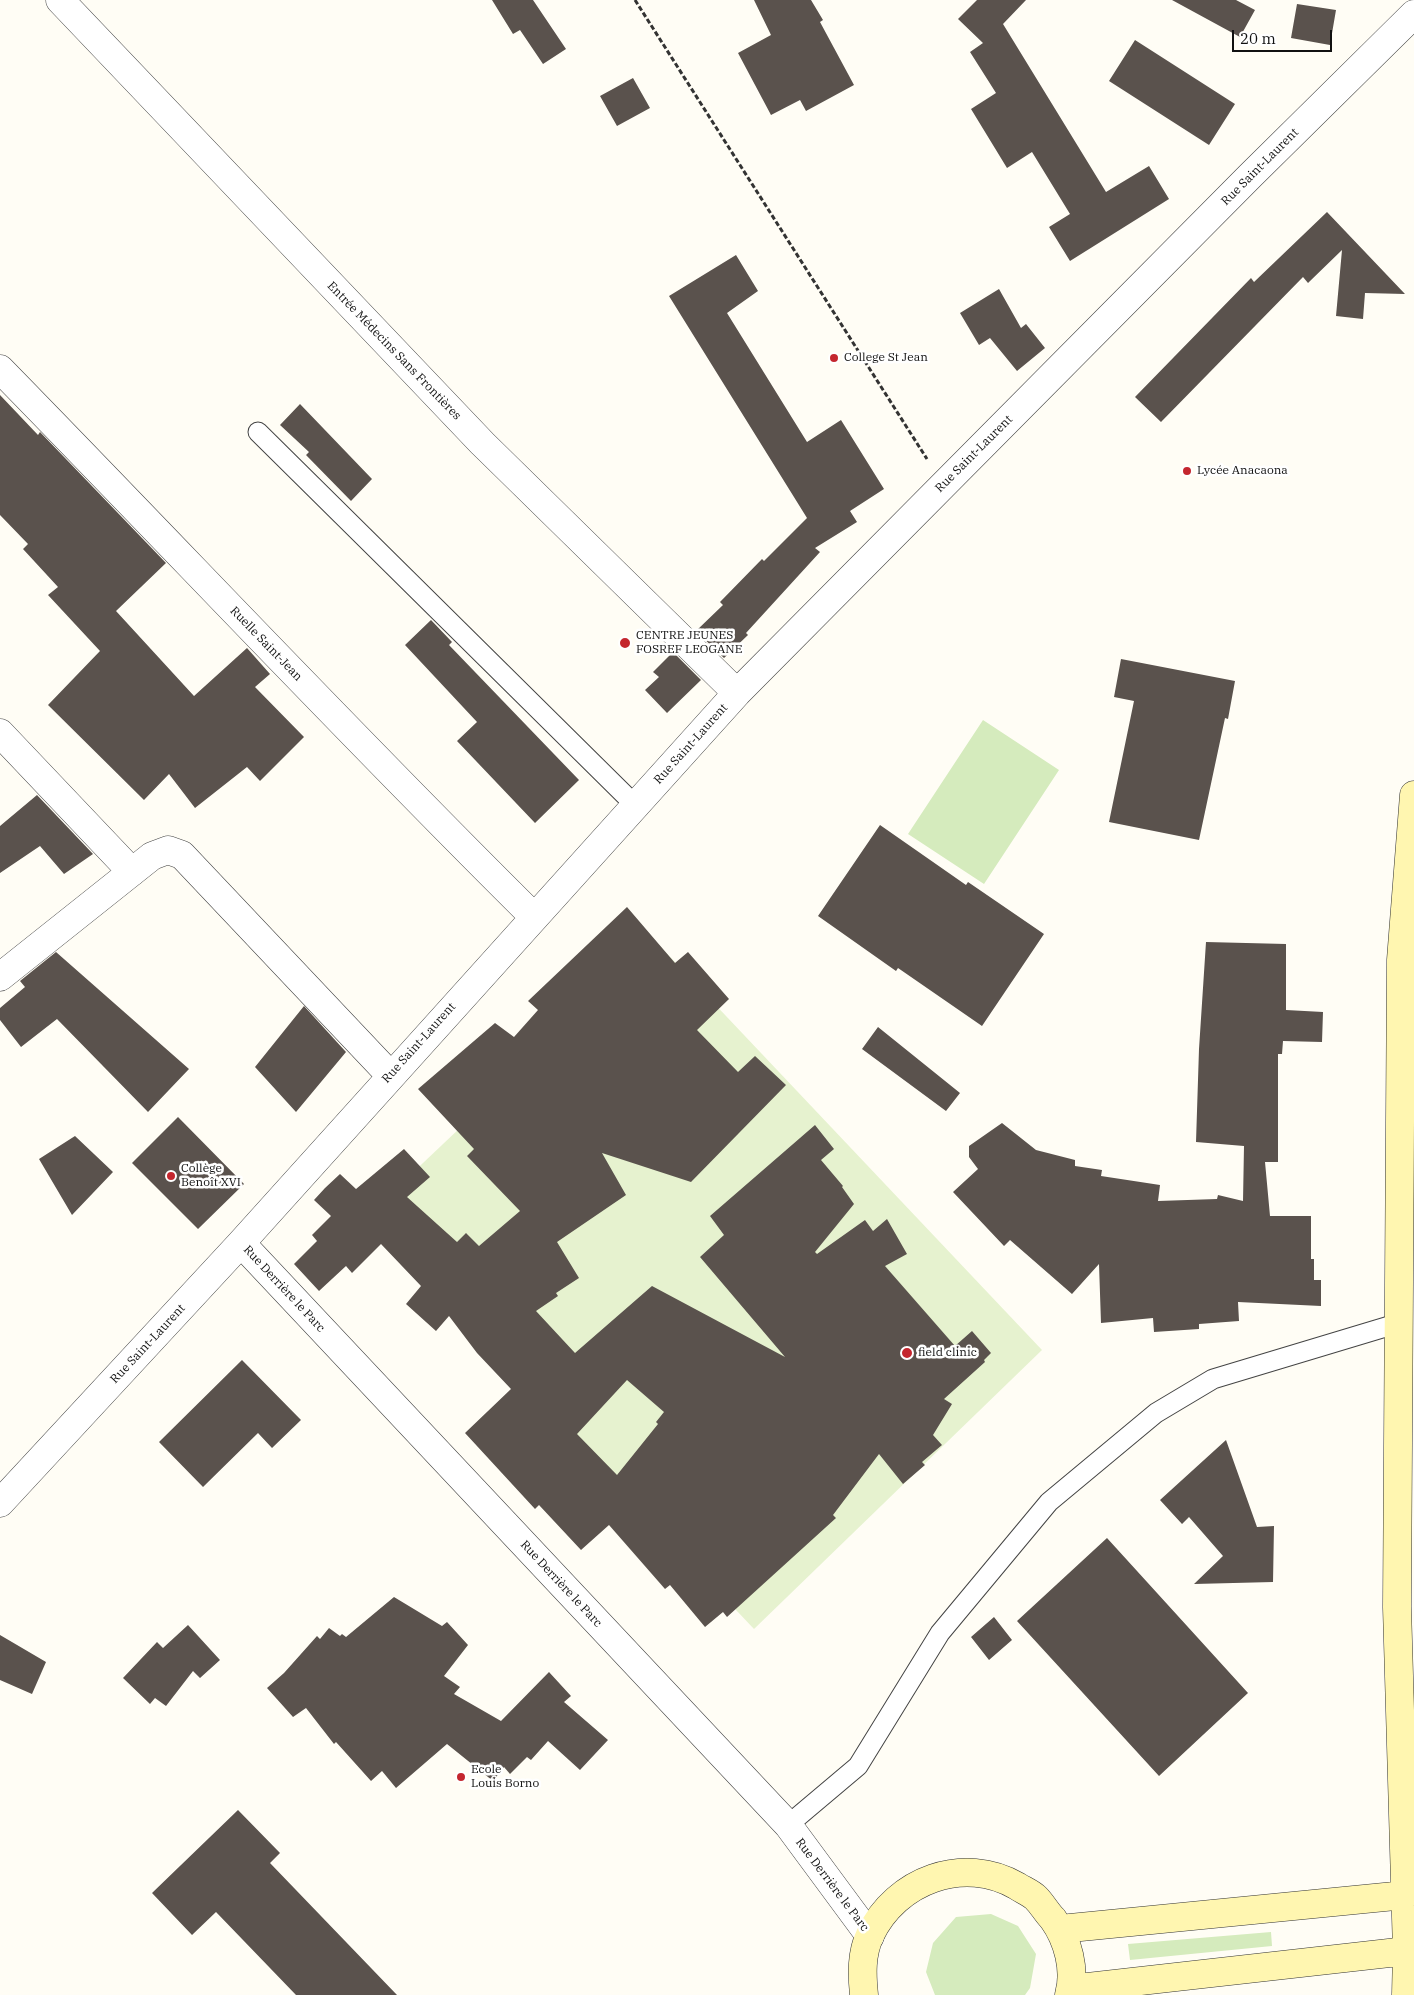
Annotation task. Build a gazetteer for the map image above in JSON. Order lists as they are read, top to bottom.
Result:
{
  "streets": {
    "street": [
      "Rue Saint-Laurent",
      "Entrée Médecins Sans Frontières",
      "Ruelle Saint-Jean",
      "Rue Derrière le Parc"
    ]
  },
  "crossings": [
    ["Rue Saint-Laurent", "Entrée Médecins Sans Frontières"],
    ["Rue Saint-Laurent", "Ruelle Saint-Jean"],
    ["Rue Saint-Laurent", "Rue Derrière le Parc"]
  ],
  "places": [
    "College St Jean",
    "Lycée Anacaona",
    "CENTRE JEUNES FOSREF LEOGANE",
    "Collège Benoît XVI",
    "field clinic",
    "Ecole Louis Borno"
  ],
  "scale_bar": "20 m"
}
